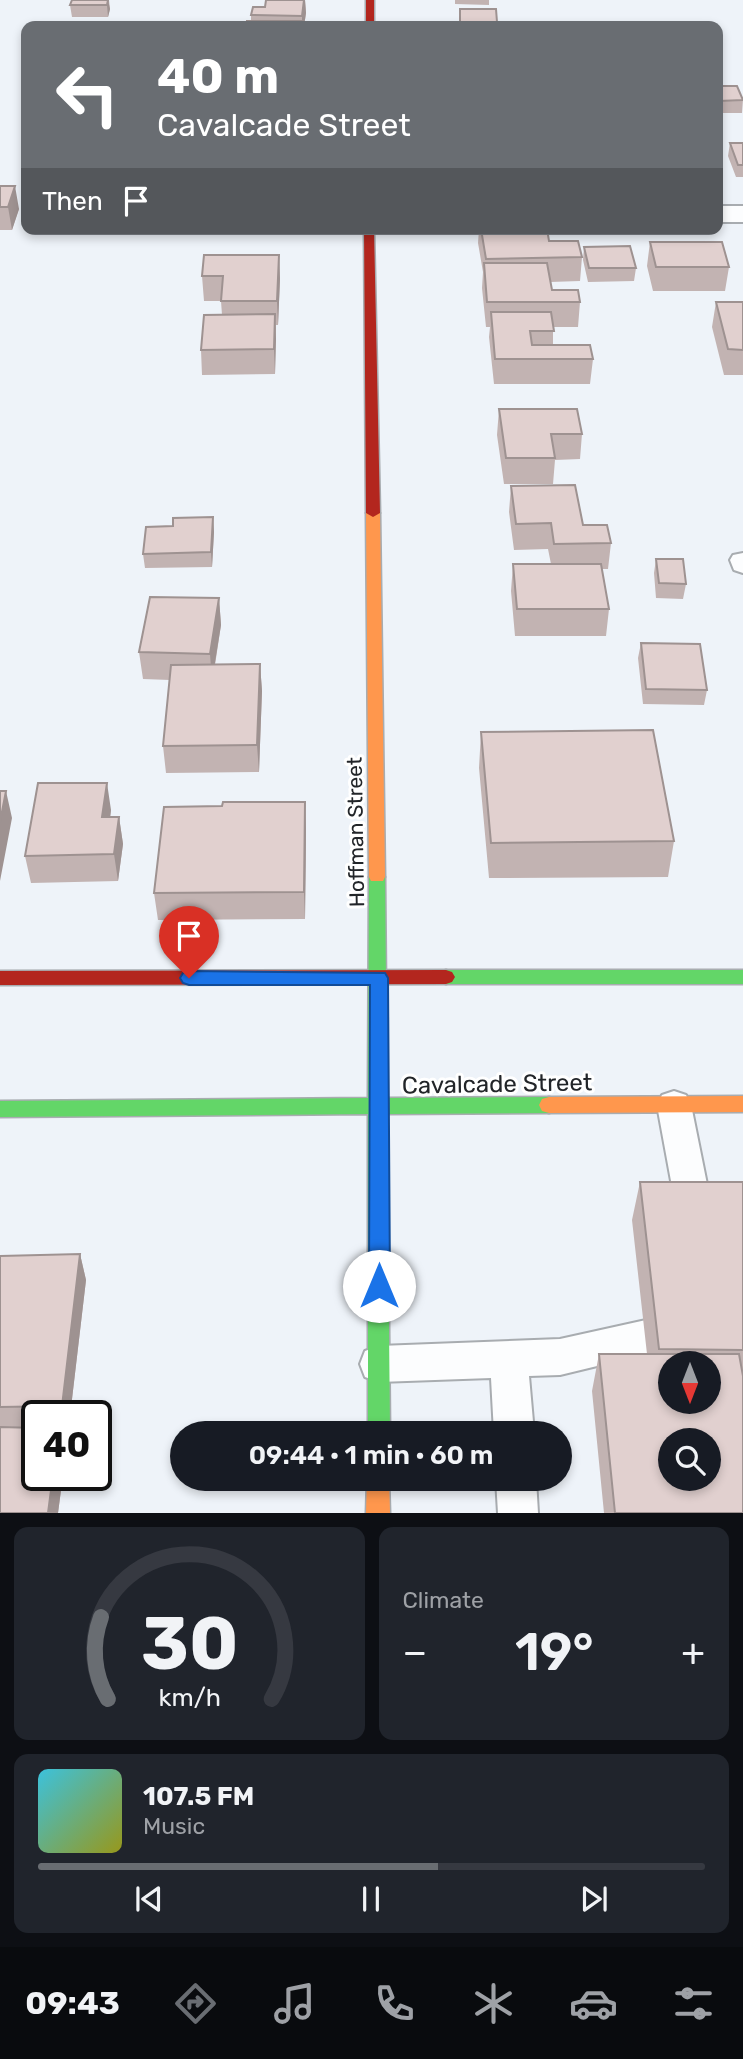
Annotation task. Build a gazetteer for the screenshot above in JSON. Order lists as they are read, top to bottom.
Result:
{
  "streets": {
    "street": ["Hoffman Street", "Cavalcade Street"]
  },
  "crossings": [
    ["Hoffman Street", "Cavalcade Street"]
  ],
  "north": "bottom",
  "page": {
    "turn": ["40 m", "Cavalcade Street"],
    "then": "Then",
    "limit": "40",
    "trip": "09:44 · 1 min · 60 m",
    "tile": "Climate",
    "heat": ["−", "19°", "+"],
    "song": ["107.5 FM", "Music"],
    "tabs": "09:43",
    "gauge": ["30", "km/h"]
  }
}
